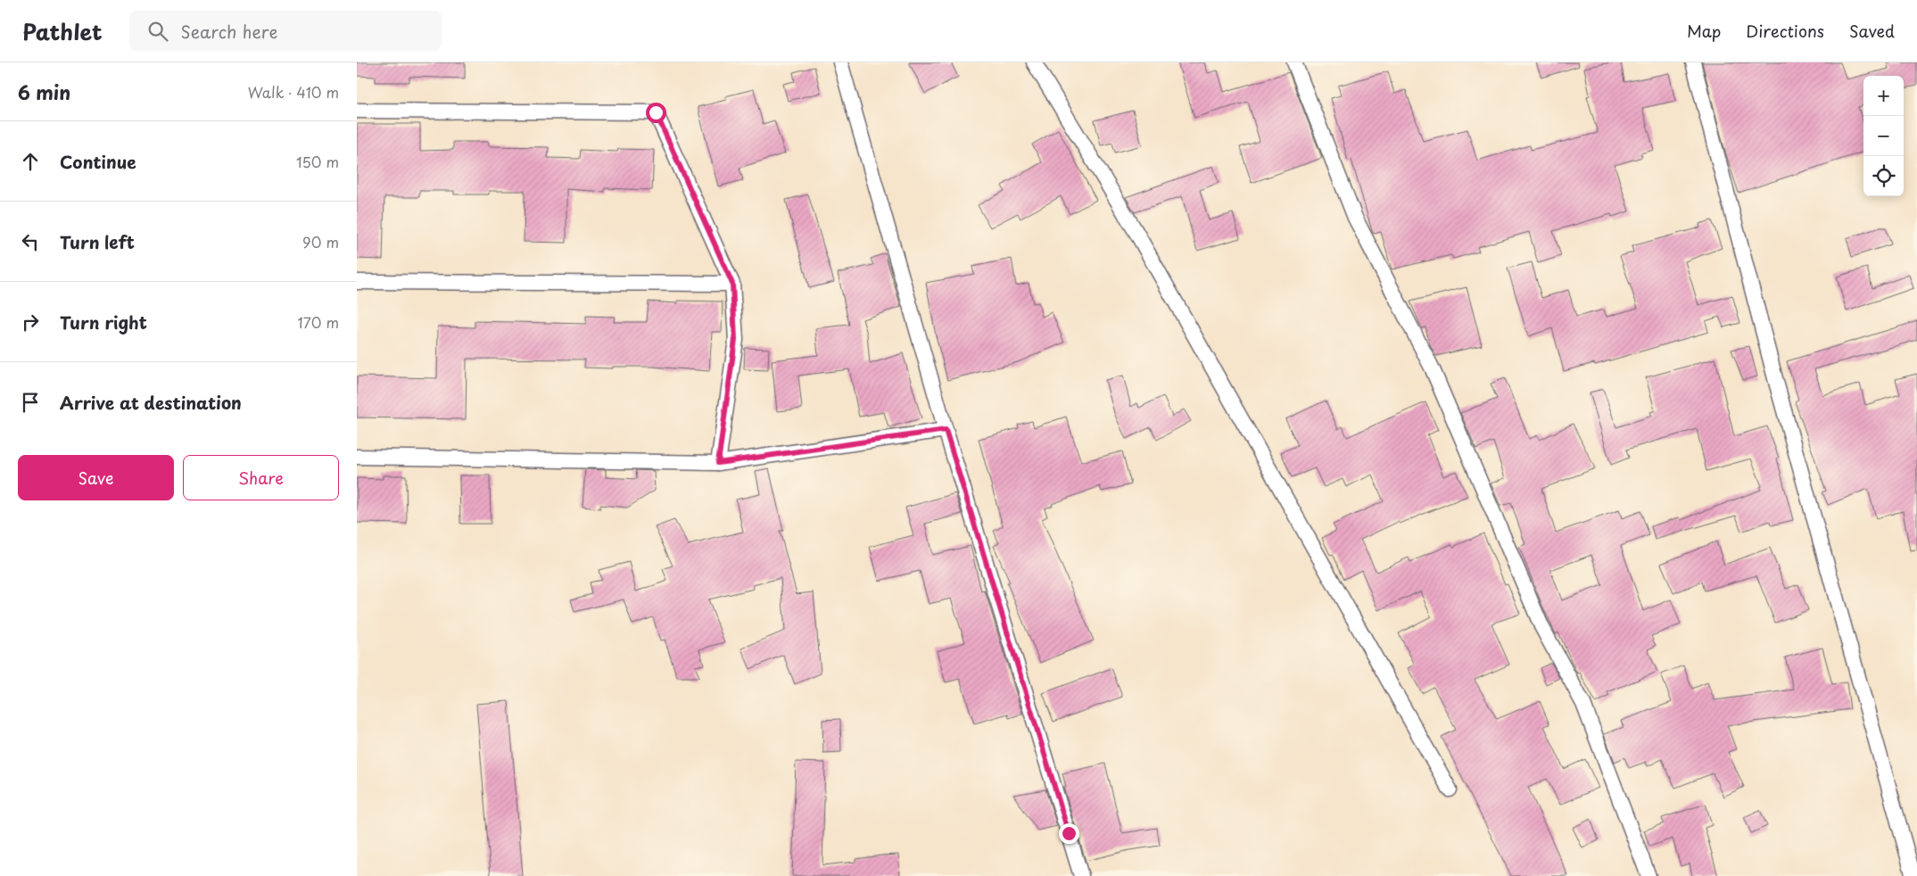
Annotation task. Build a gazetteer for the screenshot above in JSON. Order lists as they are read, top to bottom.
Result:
{
  "page": {
    "header": "Pathlet",
    "search": "Search here",
    "nav": ["Map", "Directions", "Saved"],
    "heading": ["6 min", "Walk · 410 m"],
    "map_buttons": ["+", "−"],
    "list": [
      ["Continue", "150 m"],
      ["Turn left", "90 m"],
      ["Turn right", "170 m"],
      "Arrive at destination"
    ],
    "buttons": ["Save", "Share"]
  }
}
